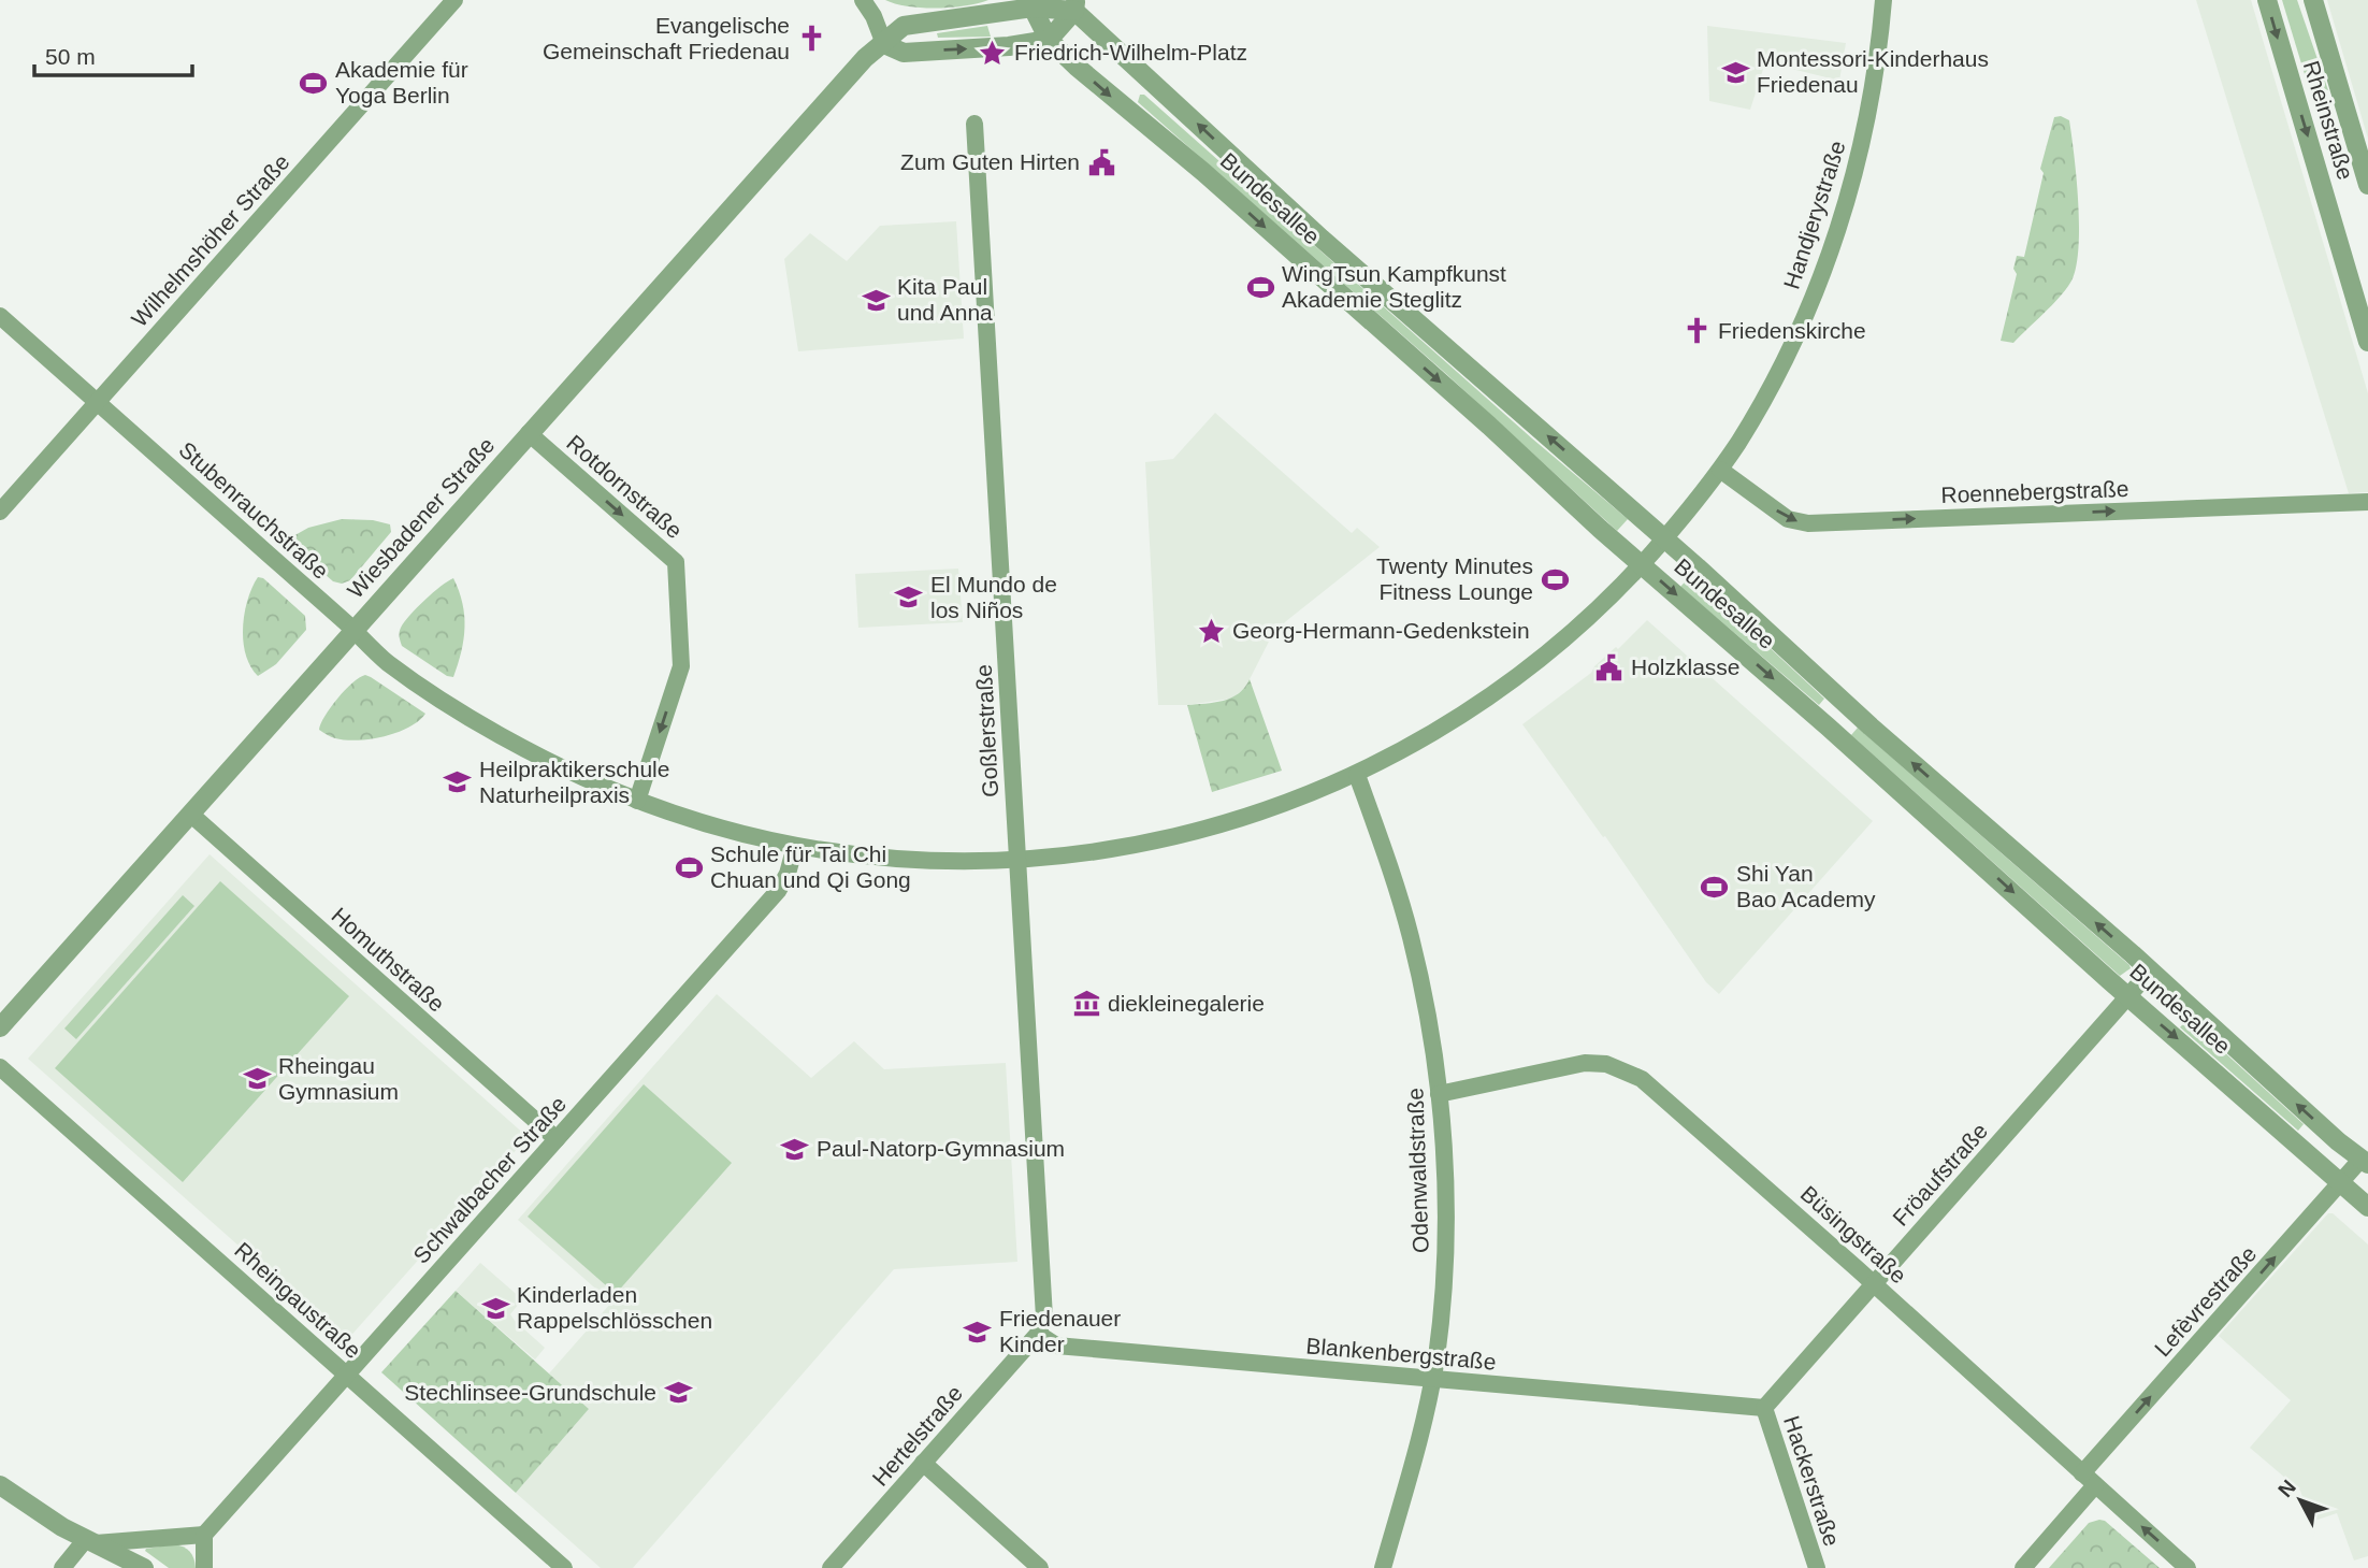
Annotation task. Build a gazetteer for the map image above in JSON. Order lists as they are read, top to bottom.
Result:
{
  "streets": {
    "street": [
      "Rheinstraße",
      "Bundesallee",
      "Handjerystraße",
      "Wilhelmshöher Straße",
      "Rotdornstraße",
      "Roennebergstraße",
      "Stubenrauchstraße",
      "Wiesbadener Straße",
      "Goßlerstraße",
      "Homuthstraße",
      "Odenwaldstraße",
      "Fröaufstraße",
      "Schwalbacher Straße",
      "Büsingstraße",
      "Rheingaustraße",
      "Lefèvrestraße",
      "Blankenbergstraße",
      "Hertelstraße",
      "Hackerstraße"
    ]
  },
  "crossings": [
    ["Bundesallee", "Handjerystraße"],
    ["Bundesallee", "Stubenrauchstraße"],
    ["Bundesallee", "Fröaufstraße"],
    ["Bundesallee", "Lefèvrestraße"],
    ["Handjerystraße", "Roennebergstraße"],
    ["Handjerystraße", "Stubenrauchstraße"],
    ["Wilhelmshöher Straße", "Stubenrauchstraße"],
    ["Rotdornstraße", "Stubenrauchstraße"],
    ["Rotdornstraße", "Wiesbadener Straße"],
    ["Stubenrauchstraße", "Wiesbadener Straße"],
    ["Stubenrauchstraße", "Goßlerstraße"],
    ["Stubenrauchstraße", "Odenwaldstraße"],
    ["Stubenrauchstraße", "Schwalbacher Straße"],
    ["Wiesbadener Straße", "Homuthstraße"],
    ["Goßlerstraße", "Blankenbergstraße"],
    ["Goßlerstraße", "Hertelstraße"],
    ["Homuthstraße", "Schwalbacher Straße"],
    ["Odenwaldstraße", "Büsingstraße"],
    ["Odenwaldstraße", "Blankenbergstraße"],
    ["Fröaufstraße", "Büsingstraße"],
    ["Fröaufstraße", "Blankenbergstraße"],
    ["Fröaufstraße", "Hackerstraße"],
    ["Schwalbacher Straße", "Rheingaustraße"],
    ["Büsingstraße", "Lefèvrestraße"],
    ["Blankenbergstraße", "Hertelstraße"],
    ["Blankenbergstraße", "Hackerstraße"]
  ],
  "one_way": ["Rotdornstraße", "Roennebergstraße", "Lefèvrestraße"],
  "places": {
    "church": ["Evangelische Gemeinschaft Friedenau", "Friedenskirche"],
    "place": ["Friedrich-Wilhelm-Platz", "Georg-Hermann-Gedenkstein"],
    "school or university": [
      "Montessori-Kinderhaus Friedenau",
      "Kita Paul und Anna",
      "El Mundo de los Niños",
      "Heilpraktikerschule Naturheilpraxis",
      "Rheingau Gymnasium",
      "Paul-Natorp-Gymnasium",
      "Kinderladen Rappelschlösschen",
      "Friedenauer Kinder",
      "Stechlinsee-Grundschule"
    ],
    "sports": [
      "Akademie für Yoga Berlin",
      "WingTsun Kampfkunst Akademie Steglitz",
      "Twenty Minutes Fitness Lounge",
      "Schule für Tai Chi Chuan und Qi Gong",
      "Shi Yan Bao Academy"
    ],
    "public building": ["Zum Guten Hirten", "Holzklasse"],
    "museum": ["diekleinegalerie"]
  },
  "scale_bar": "50 m",
  "north": "top left"
}
